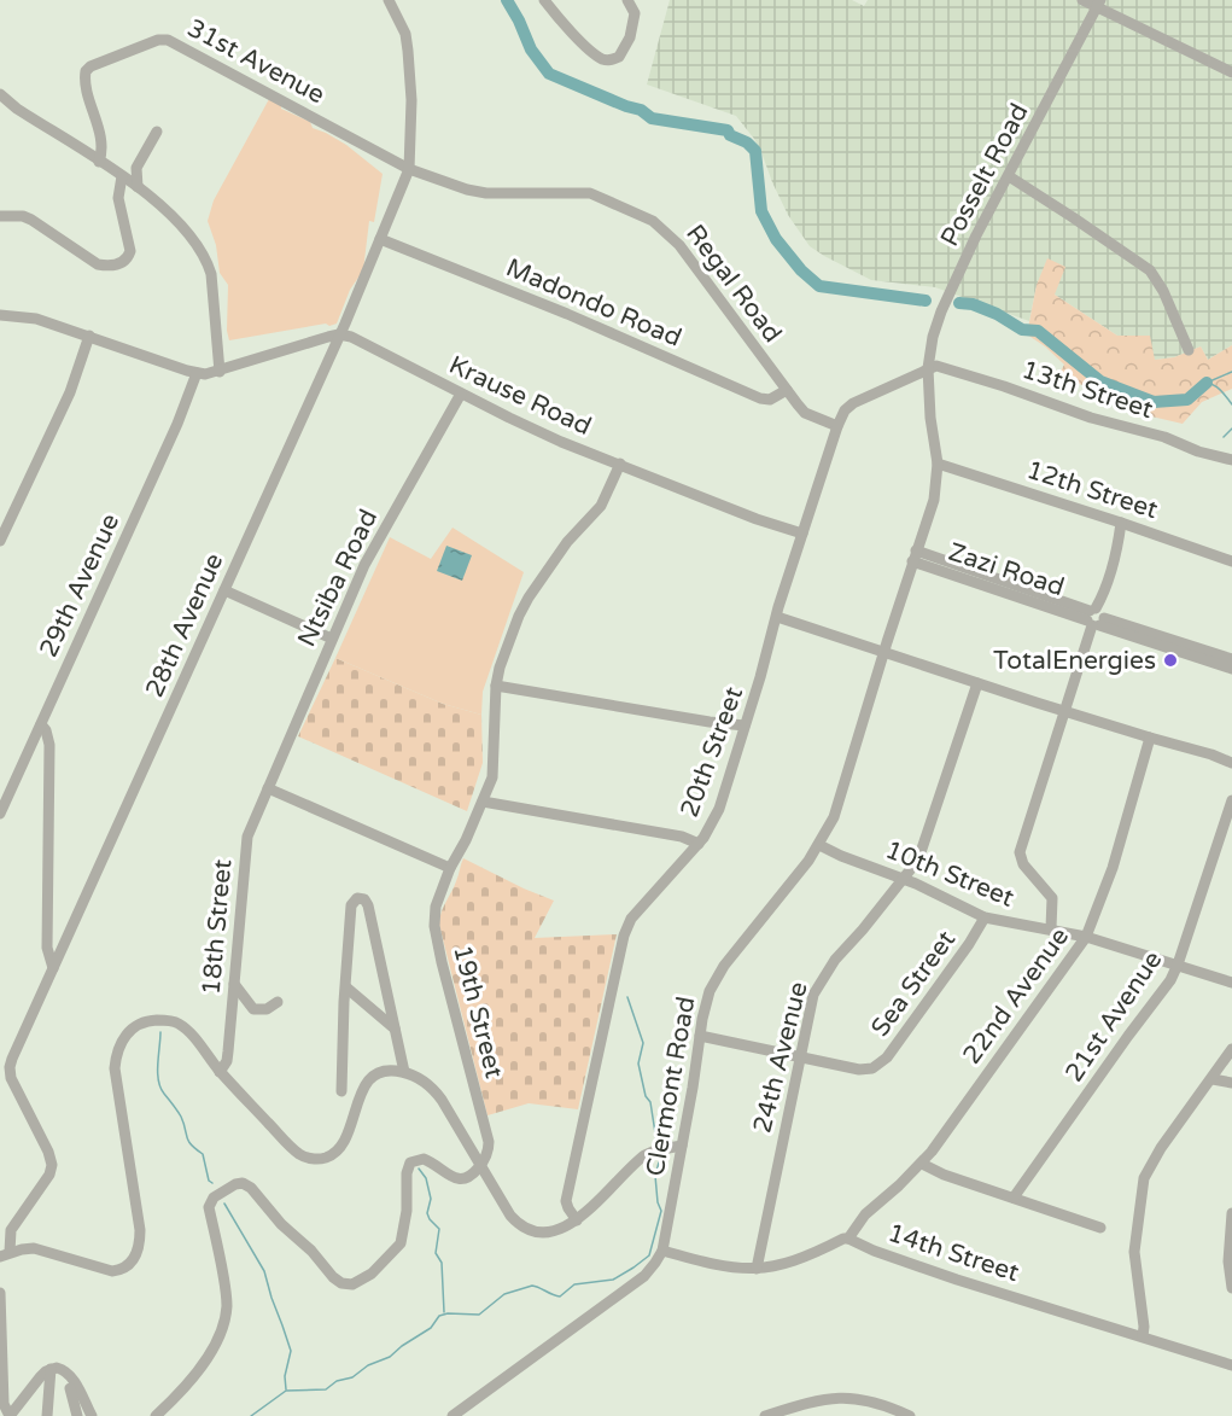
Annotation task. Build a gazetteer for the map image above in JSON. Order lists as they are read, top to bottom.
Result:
{
  "streets": {
    "street": [
      "31st Avenue",
      "Posselt Road",
      "Regal Road",
      "Madondo Road",
      "13th Street",
      "Krause Road",
      "12th Street",
      "Zazi Road",
      "Ntsiba Road",
      "29th Avenue",
      "28th Avenue",
      "20th Street",
      "10th Street",
      "18th Street",
      "Sea Street",
      "22nd Avenue",
      "19th Street",
      "21st Avenue",
      "24th Avenue",
      "Clermont Road",
      "14th Street"
    ]
  },
  "crossings": [
    ["31st Avenue", "Regal Road"],
    ["31st Avenue", "28th Avenue"],
    ["Posselt Road", "13th Street"],
    ["Posselt Road", "20th Street"],
    ["Posselt Road", "Clermont Road"],
    ["Regal Road", "Madondo Road"],
    ["Regal Road", "28th Avenue"],
    ["Regal Road", "20th Street"],
    ["Madondo Road", "28th Avenue"],
    ["13th Street", "20th Street"],
    ["13th Street", "Clermont Road"],
    ["Krause Road", "Ntsiba Road"],
    ["Krause Road", "28th Avenue"],
    ["Krause Road", "20th Street"],
    ["Krause Road", "19th Street"],
    ["12th Street", "Clermont Road"],
    ["Zazi Road", "Clermont Road"],
    ["Ntsiba Road", "18th Street"],
    ["20th Street", "Clermont Road"],
    ["10th Street", "Sea Street"],
    ["10th Street", "22nd Avenue"],
    ["10th Street", "21st Avenue"],
    ["10th Street", "24th Avenue"],
    ["10th Street", "Clermont Road"],
    ["Sea Street", "24th Avenue"],
    ["Sea Street", "Clermont Road"],
    ["22nd Avenue", "14th Street"],
    ["24th Avenue", "14th Street"],
    ["Clermont Road", "14th Street"]
  ],
  "places": ["TotalEnergies"]
}
